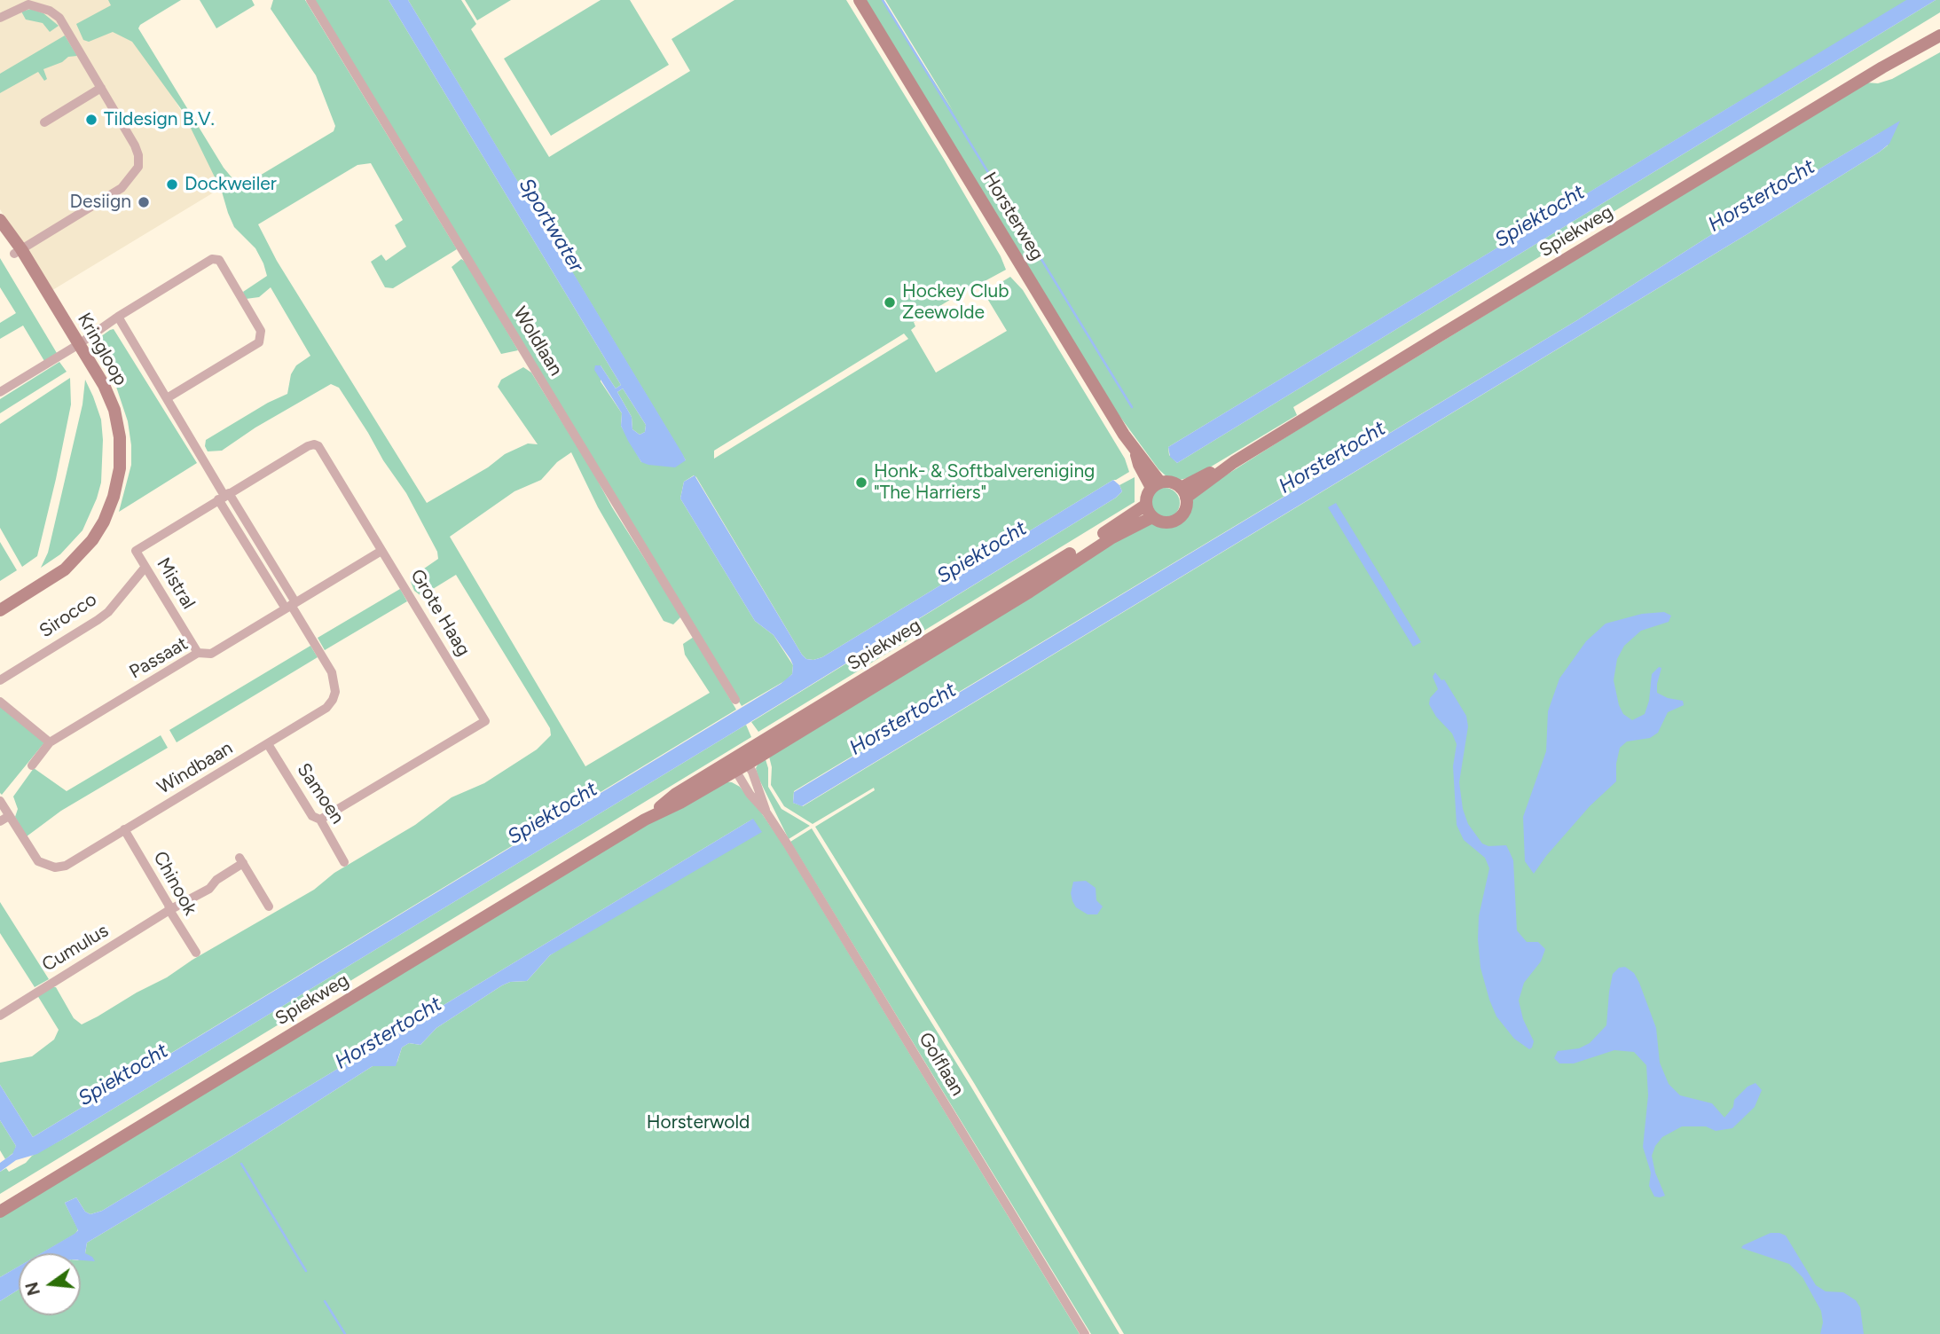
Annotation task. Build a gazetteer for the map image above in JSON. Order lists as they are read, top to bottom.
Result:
{
  "streets": {
    "main road": ["Horsterweg", "Spiekweg", "Kringloop"],
    "street": [
      "Woldlaan",
      "Mistral",
      "Grote Haag",
      "Sirocco",
      "Passaat",
      "Windbaan",
      "Samoen",
      "Chinook",
      "Cumulus",
      "Golflaan"
    ]
  },
  "crossings": [
    ["Horsterweg", "Spiekweg"],
    ["Spiekweg", "Golflaan"],
    ["Mistral", "Grote Haag"],
    ["Mistral", "Sirocco"],
    ["Mistral", "Passaat"],
    ["Mistral", "Windbaan"],
    ["Grote Haag", "Passaat"],
    ["Grote Haag", "Windbaan"],
    ["Grote Haag", "Samoen"],
    ["Passaat", "Windbaan"],
    ["Windbaan", "Samoen"],
    ["Windbaan", "Chinook"],
    ["Chinook", "Cumulus"]
  ],
  "water": ["Horstertocht", "Spiektocht", "Sportwater"],
  "parks": ["Horsterwold"],
  "places": [
    "Tildesign B.V.",
    "Dockweiler",
    "Desiign",
    "Hockey Club Zeewolde",
    "Honk- & Softbalvereniging \"The Harriers\""
  ],
  "north": "left"
}
